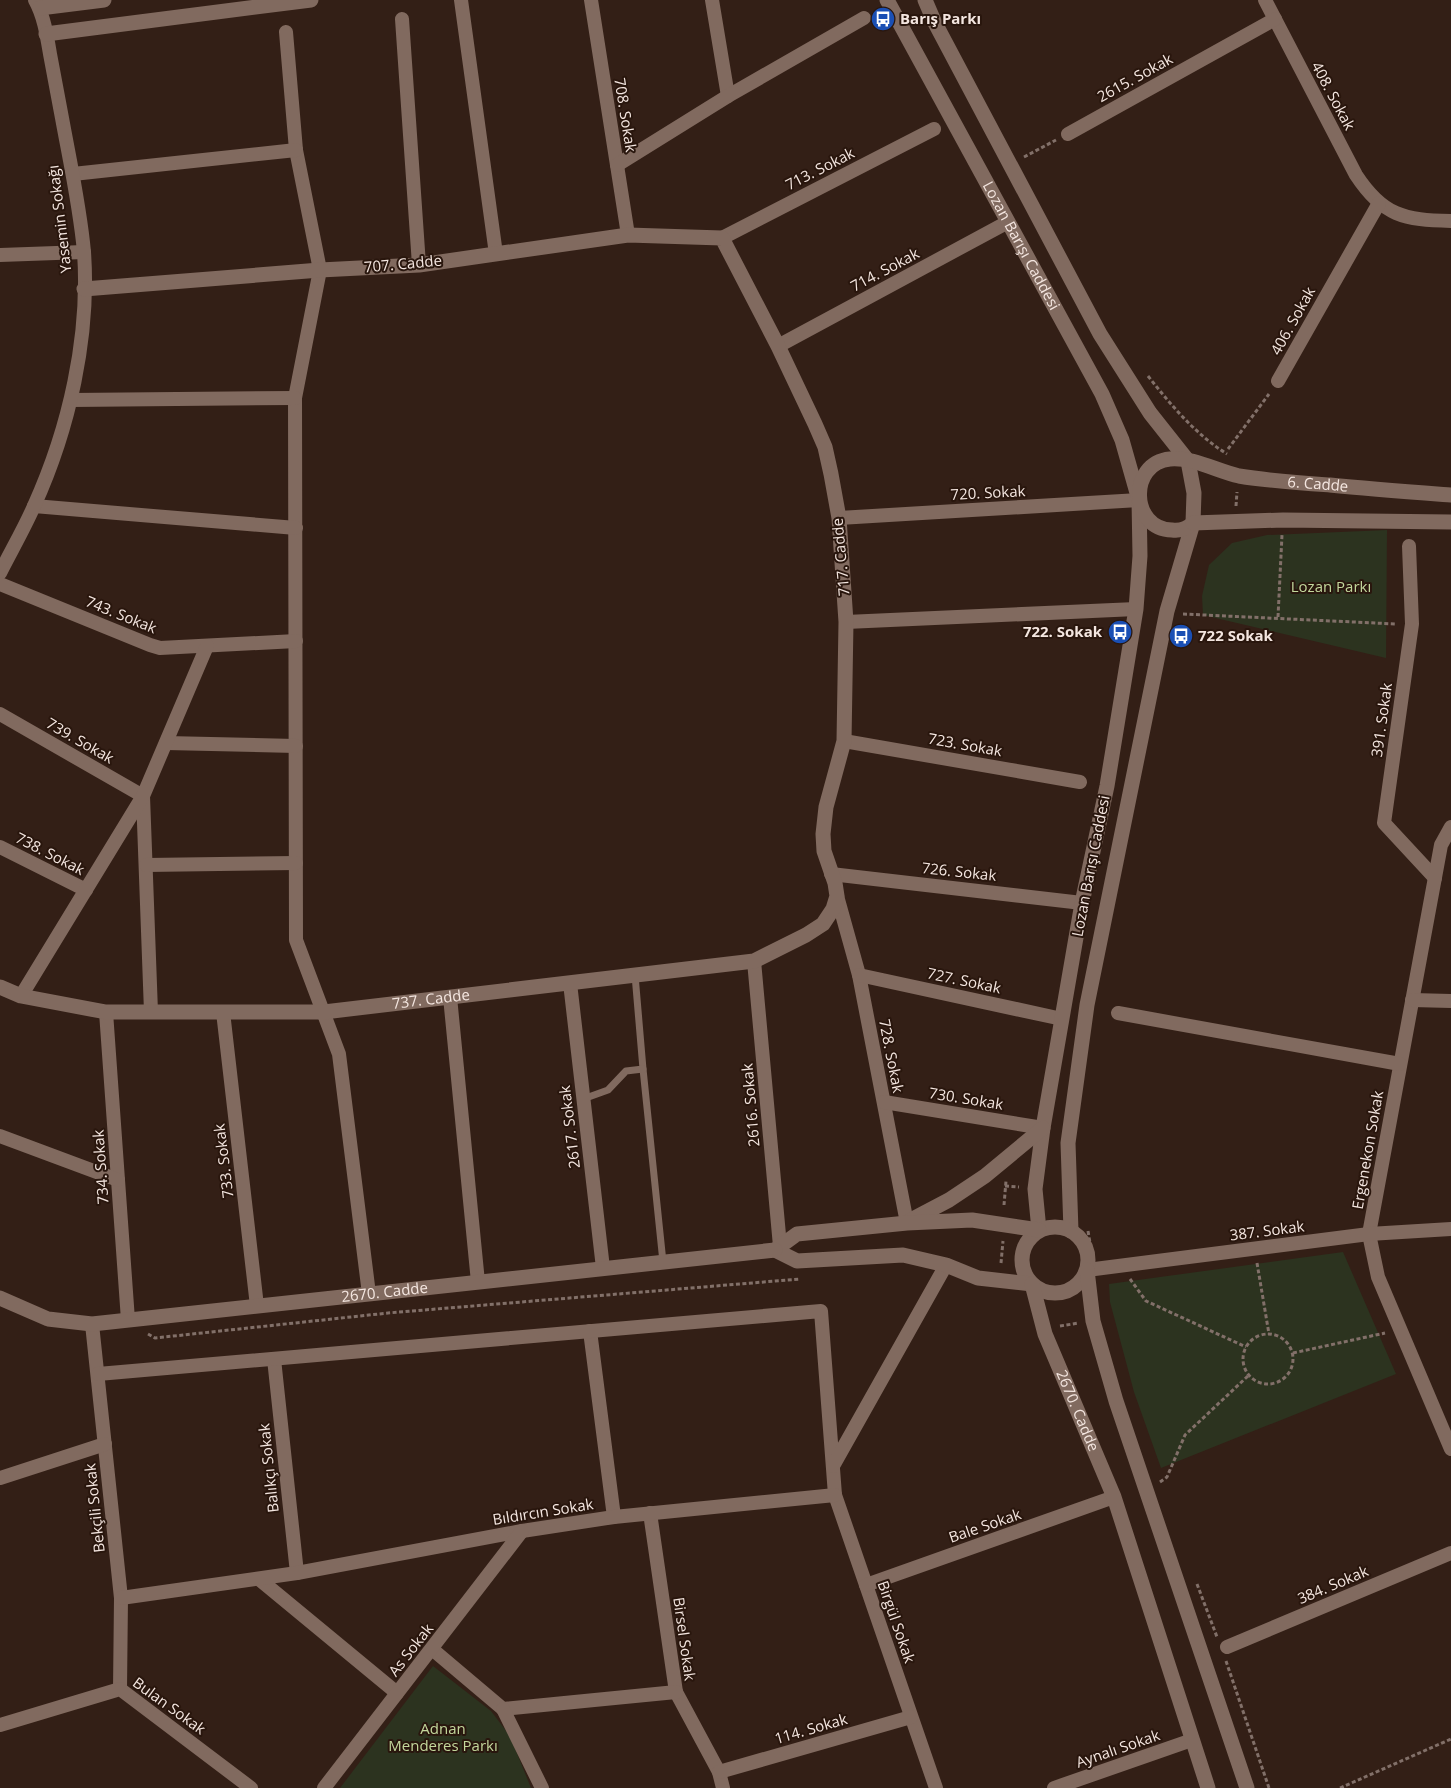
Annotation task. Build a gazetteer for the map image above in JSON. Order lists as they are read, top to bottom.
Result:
{
  "streets": {
    "main road": [
      "Lozan Barışı Caddesi",
      "707. Cadde",
      "6. Cadde",
      "717. Cadde",
      "737. Cadde",
      "2670. Cadde"
    ],
    "street": [
      "2615. Sokak",
      "408. Sokak",
      "708. Sokak",
      "713. Sokak",
      "Yasemin Sokağı",
      "714. Sokak",
      "406. Sokak",
      "720. Sokak",
      "743. Sokak",
      "391. Sokak",
      "739. Sokak",
      "723. Sokak",
      "738. Sokak",
      "726. Sokak",
      "727. Sokak",
      "728. Sokak",
      "730. Sokak",
      "2616. Sokak",
      "2617. Sokak",
      "Ergenekon Sokak",
      "733. Sokak",
      "734. Sokak",
      "387. Sokak",
      "Balıkçı Sokak",
      "Bekçili Sokak",
      "Bıldırcın Sokak",
      "Bale Sokak",
      "384. Sokak",
      "Birgül Sokak",
      "Birsel Sokak",
      "As Sokak",
      "Bulan Sokak",
      "114. Sokak",
      "Aynalı Sokak"
    ]
  },
  "crossings": [
    ["2615. Sokak", "408. Sokak"],
    ["408. Sokak", "406. Sokak"],
    ["708. Sokak", "707. Cadde"],
    ["713. Sokak", "707. Cadde"],
    ["713. Sokak", "717. Cadde"],
    ["Yasemin Sokağı", "707. Cadde"],
    ["Lozan Barışı Caddesi", "714. Sokak"],
    ["Lozan Barışı Caddesi", "6. Cadde"],
    ["Lozan Barışı Caddesi", "720. Sokak"],
    ["Lozan Barışı Caddesi", "726. Sokak"],
    ["Lozan Barışı Caddesi", "727. Sokak"],
    ["Lozan Barışı Caddesi", "730. Sokak"],
    ["Lozan Barışı Caddesi", "387. Sokak"],
    ["Lozan Barışı Caddesi", "2670. Cadde"],
    ["707. Cadde", "717. Cadde"],
    ["714. Sokak", "717. Cadde"],
    ["6. Cadde", "720. Sokak"],
    ["720. Sokak", "717. Cadde"],
    ["717. Cadde", "723. Sokak"],
    ["717. Cadde", "726. Sokak"],
    ["717. Cadde", "737. Cadde"],
    ["717. Cadde", "728. Sokak"],
    ["391. Sokak", "Ergenekon Sokak"],
    ["727. Sokak", "728. Sokak"],
    ["737. Cadde", "728. Sokak"],
    ["737. Cadde", "2616. Sokak"],
    ["737. Cadde", "2617. Sokak"],
    ["737. Cadde", "733. Sokak"],
    ["737. Cadde", "734. Sokak"],
    ["728. Sokak", "730. Sokak"],
    ["728. Sokak", "2670. Cadde"],
    ["2616. Sokak", "2670. Cadde"],
    ["2617. Sokak", "2670. Cadde"],
    ["Ergenekon Sokak", "387. Sokak"],
    ["733. Sokak", "2670. Cadde"],
    ["734. Sokak", "2670. Cadde"],
    ["387. Sokak", "2670. Cadde"],
    ["2670. Cadde", "Bekçili Sokak"],
    ["2670. Cadde", "Bale Sokak"],
    ["2670. Cadde", "Aynalı Sokak"],
    ["Balıkçı Sokak", "Bıldırcın Sokak"],
    ["Bekçili Sokak", "Bıldırcın Sokak"],
    ["Bekçili Sokak", "Bulan Sokak"],
    ["Bıldırcın Sokak", "Birgül Sokak"],
    ["Bıldırcın Sokak", "Birsel Sokak"],
    ["Bıldırcın Sokak", "As Sokak"],
    ["Bale Sokak", "Birgül Sokak"],
    ["Birgül Sokak", "114. Sokak"],
    ["Birsel Sokak", "114. Sokak"]
  ],
  "parks": ["Lozan Parkı", "Adnan Menderes Parkı"],
  "places": {
    "bus stop": ["Barış Parkı", "722. Sokak", "722 Sokak"]
  }
}
